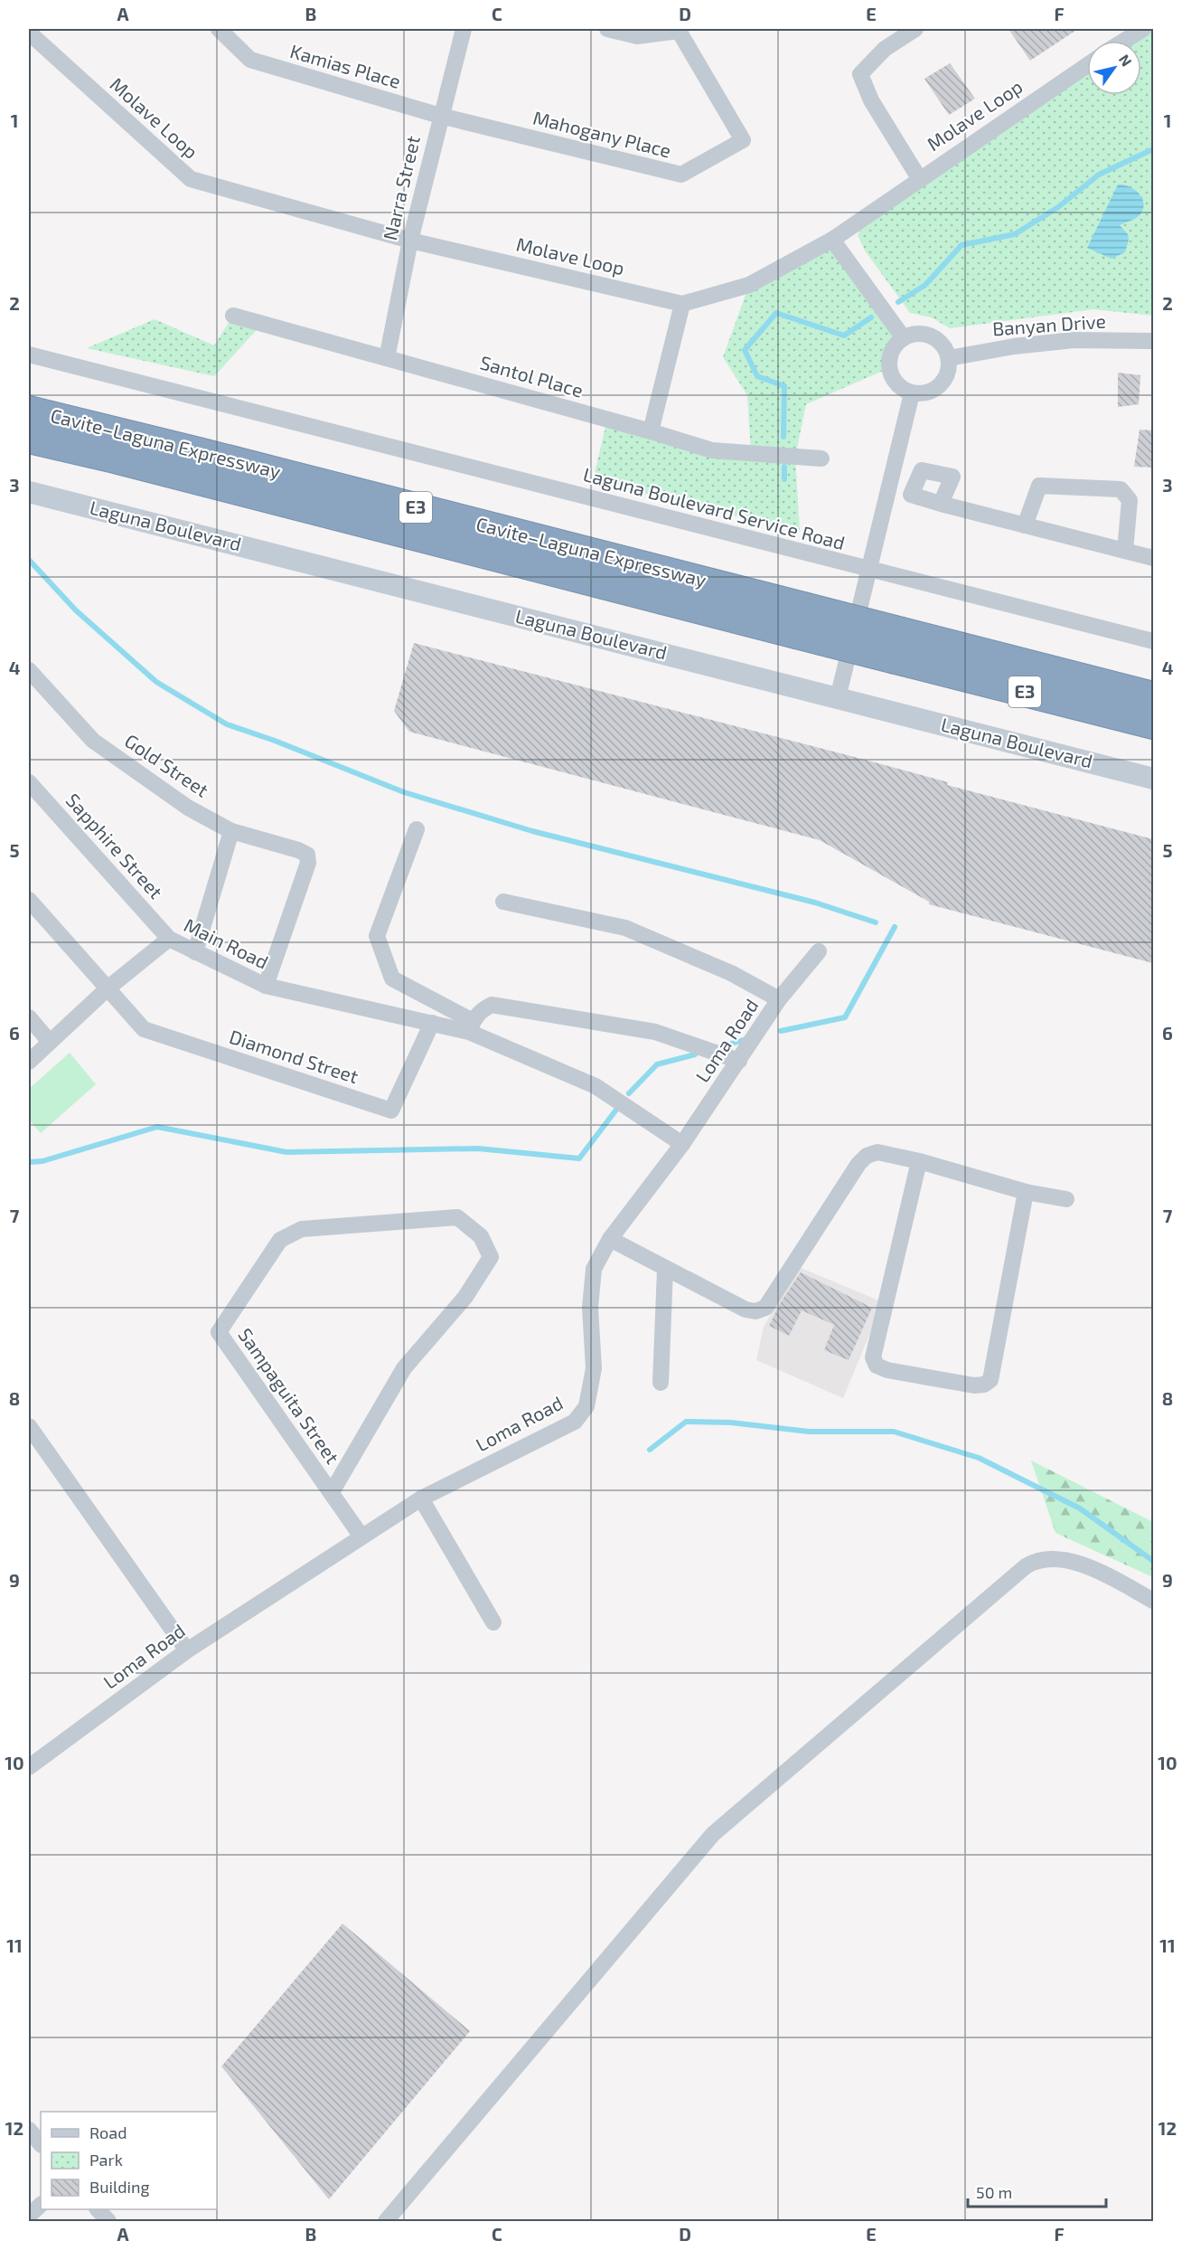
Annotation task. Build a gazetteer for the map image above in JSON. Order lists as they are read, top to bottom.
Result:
{
  "streets": {
    "highway": ["Cavite–Laguna Expressway", "E3"],
    "main road": ["Laguna Boulevard"],
    "street": [
      "Kamias Place",
      "Molave Loop",
      "Mahogany Place",
      "Narra Street",
      "Banyan Drive",
      "Santol Place",
      "Laguna Boulevard Service Road",
      "Gold Street",
      "Sapphire Street",
      "Main Road",
      "Loma Road",
      "Diamond Street",
      "Sampaguita Street"
    ]
  },
  "crossings": [
    ["Kamias Place", "Mahogany Place"],
    ["Kamias Place", "Narra Street"],
    ["Molave Loop", "Narra Street"],
    ["Mahogany Place", "Narra Street"],
    ["Narra Street", "Santol Place"],
    ["Gold Street", "Main Road"],
    ["Sapphire Street", "Main Road"],
    ["Main Road", "Diamond Street"],
    ["Loma Road", "Sampaguita Street"]
  ],
  "legend": ["Road", "Park", "Building"],
  "scale_bar": "50 m",
  "north": "top right",
  "grid": {
    "columns": [
      "A",
      "B",
      "C",
      "D",
      "E",
      "F"
    ],
    "rows": [
      "1",
      "2",
      "3",
      "4",
      "5",
      "6",
      "7",
      "8",
      "9",
      "10",
      "11",
      "12"
    ]
  }
}
